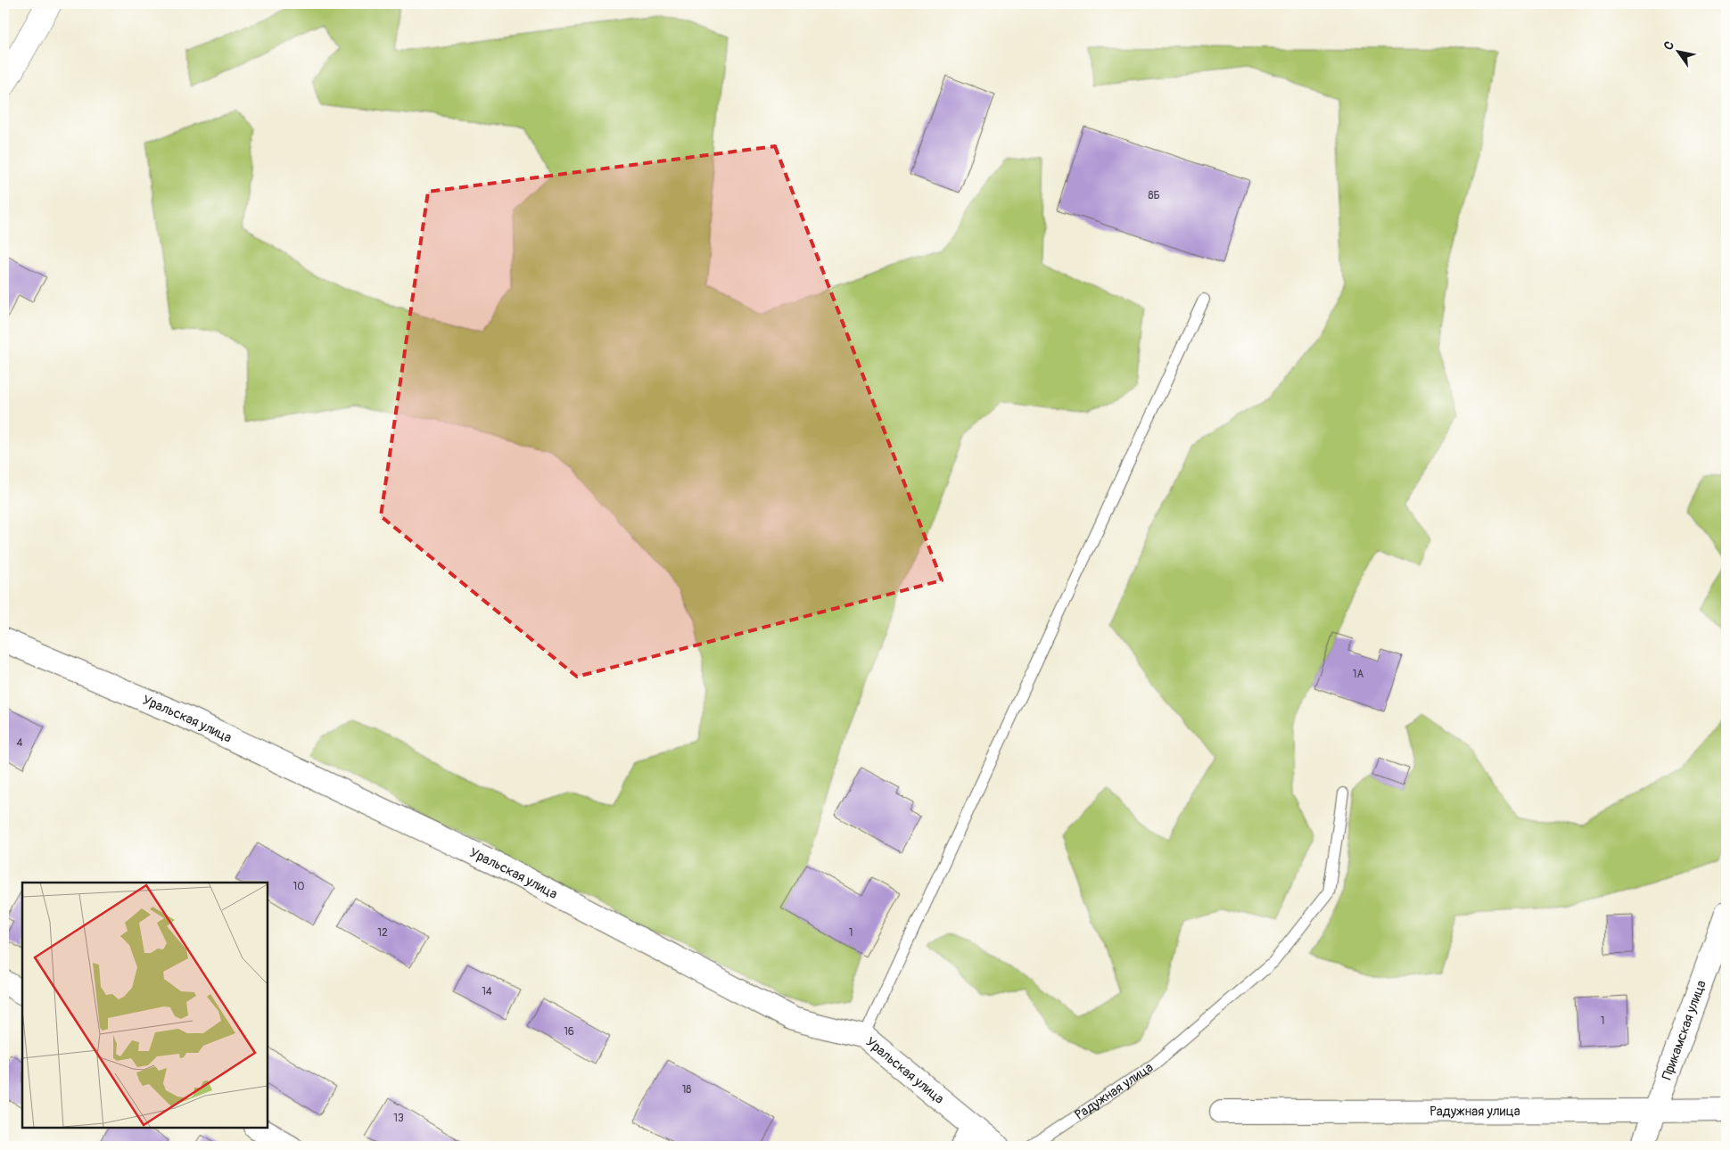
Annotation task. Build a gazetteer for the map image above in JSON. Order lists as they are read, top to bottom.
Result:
{
  "streets": {
    "street": ["Уральская улица", "Прикамская улица", "Радужная улица"]
  },
  "crossings": [
    ["Прикамская улица", "Радужная улица"]
  ],
  "house_numbers": [
    "8Б",
    "1А",
    "4",
    "10",
    "12",
    "1",
    "14",
    "1",
    "16",
    "18",
    "13"
  ],
  "north": "top left"
}
